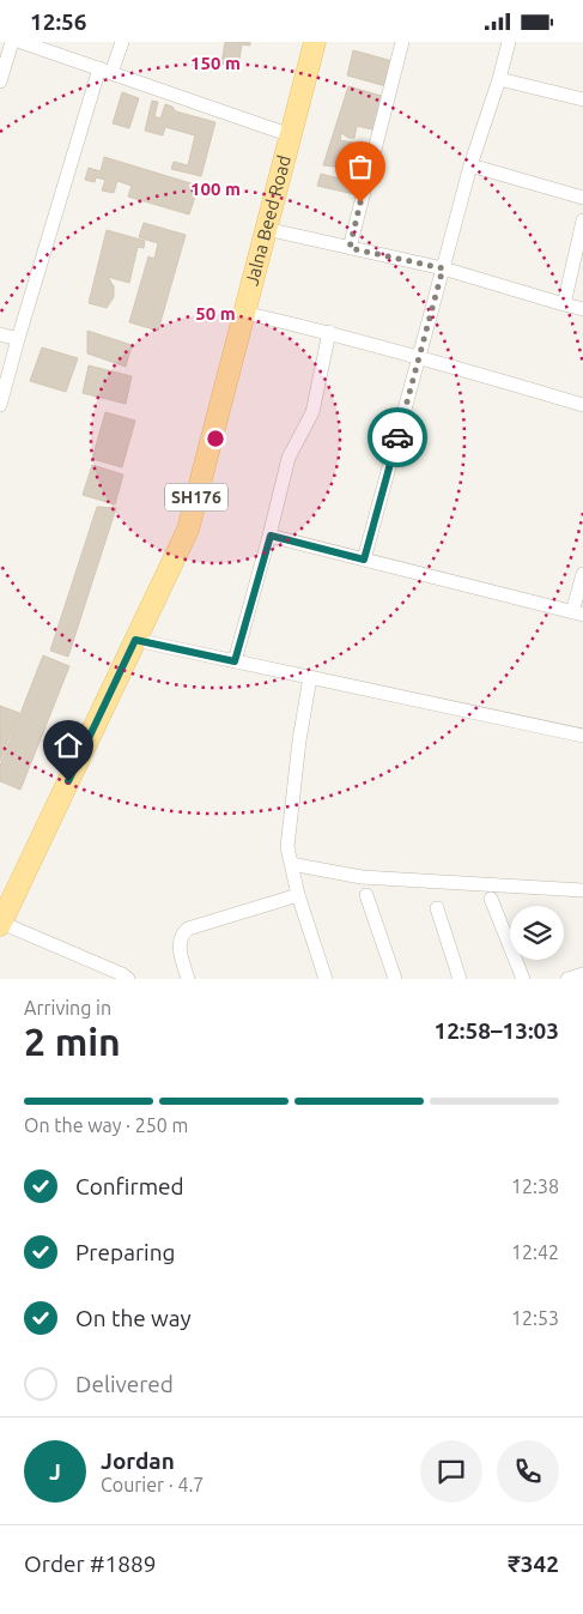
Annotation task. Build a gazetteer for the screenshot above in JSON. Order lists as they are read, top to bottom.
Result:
{
  "streets": {
    "main road": ["Jalna Beed Road", "SH176"]
  },
  "page": {
    "status": "12:56",
    "heading": ["2 min", "Arriving in", "12:58–13:03"],
    "panel": [
      "Jordan",
      "Courier · 4.7",
      "Order #1889",
      "₹342"
    ],
    "bar": "On the way · 250 m",
    "list": [
      ["Confirmed", "12:38"],
      ["Preparing", "12:42"],
      ["On the way", "12:53"],
      "Delivered"
    ],
    "round": "J"
  },
  "rings": ["150 m", "100 m", "50 m"]
}
